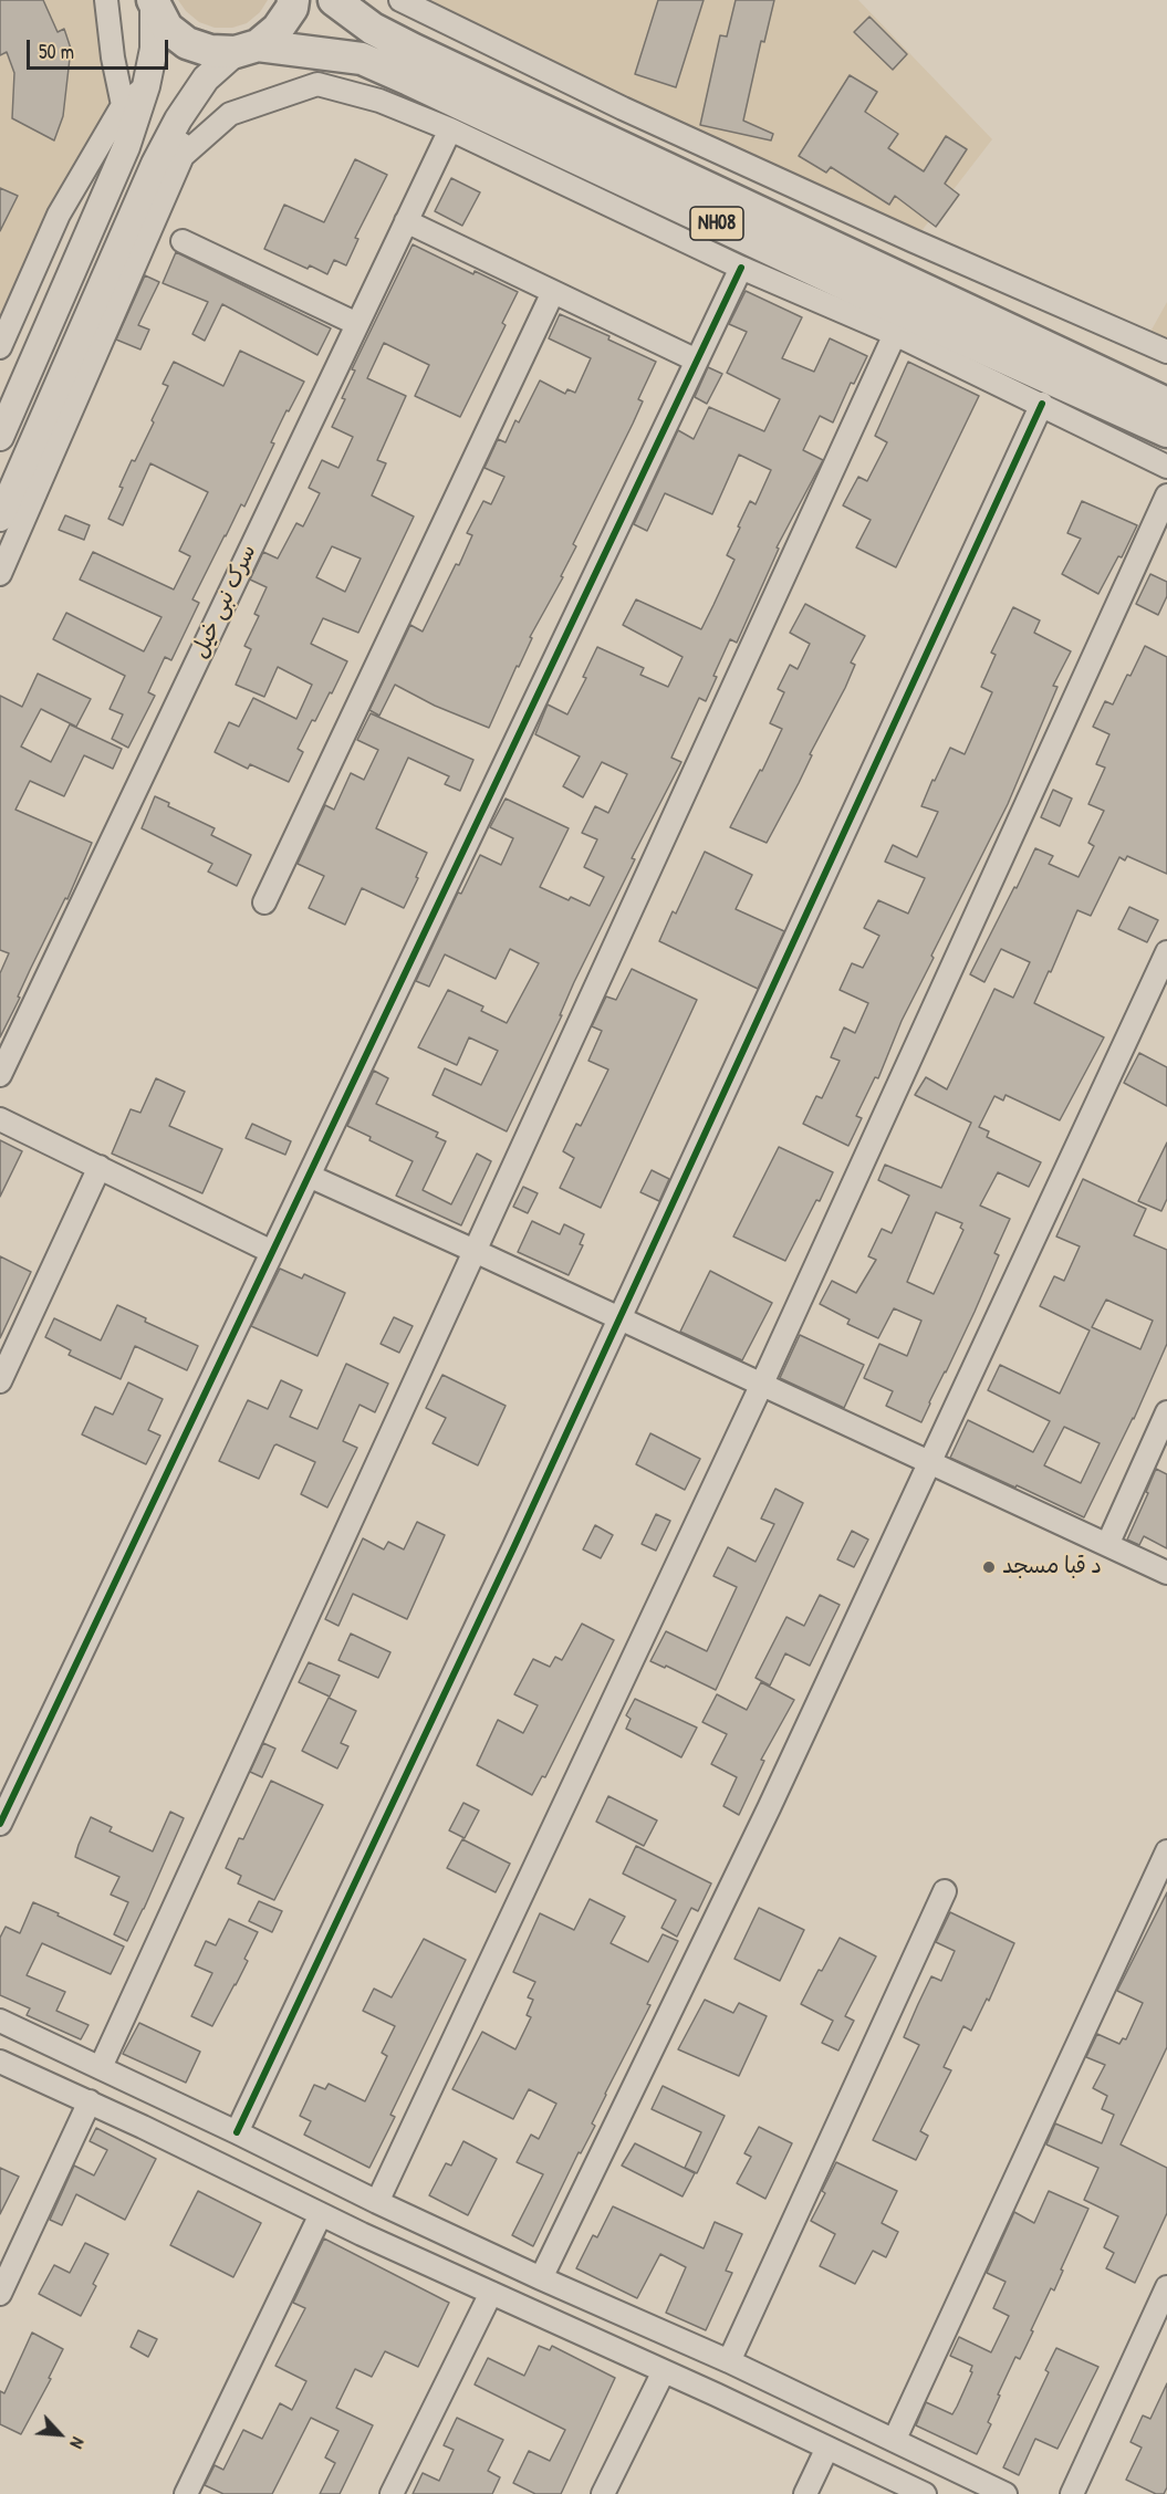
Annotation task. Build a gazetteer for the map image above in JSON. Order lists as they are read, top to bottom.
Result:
{
  "streets": {
    "highway": ["NH08"],
    "street": ["سرک نبی خیل"]
  },
  "places": ["د قبا مسجد"],
  "scale_bar": "50 m",
  "north": "bottom right"
}
